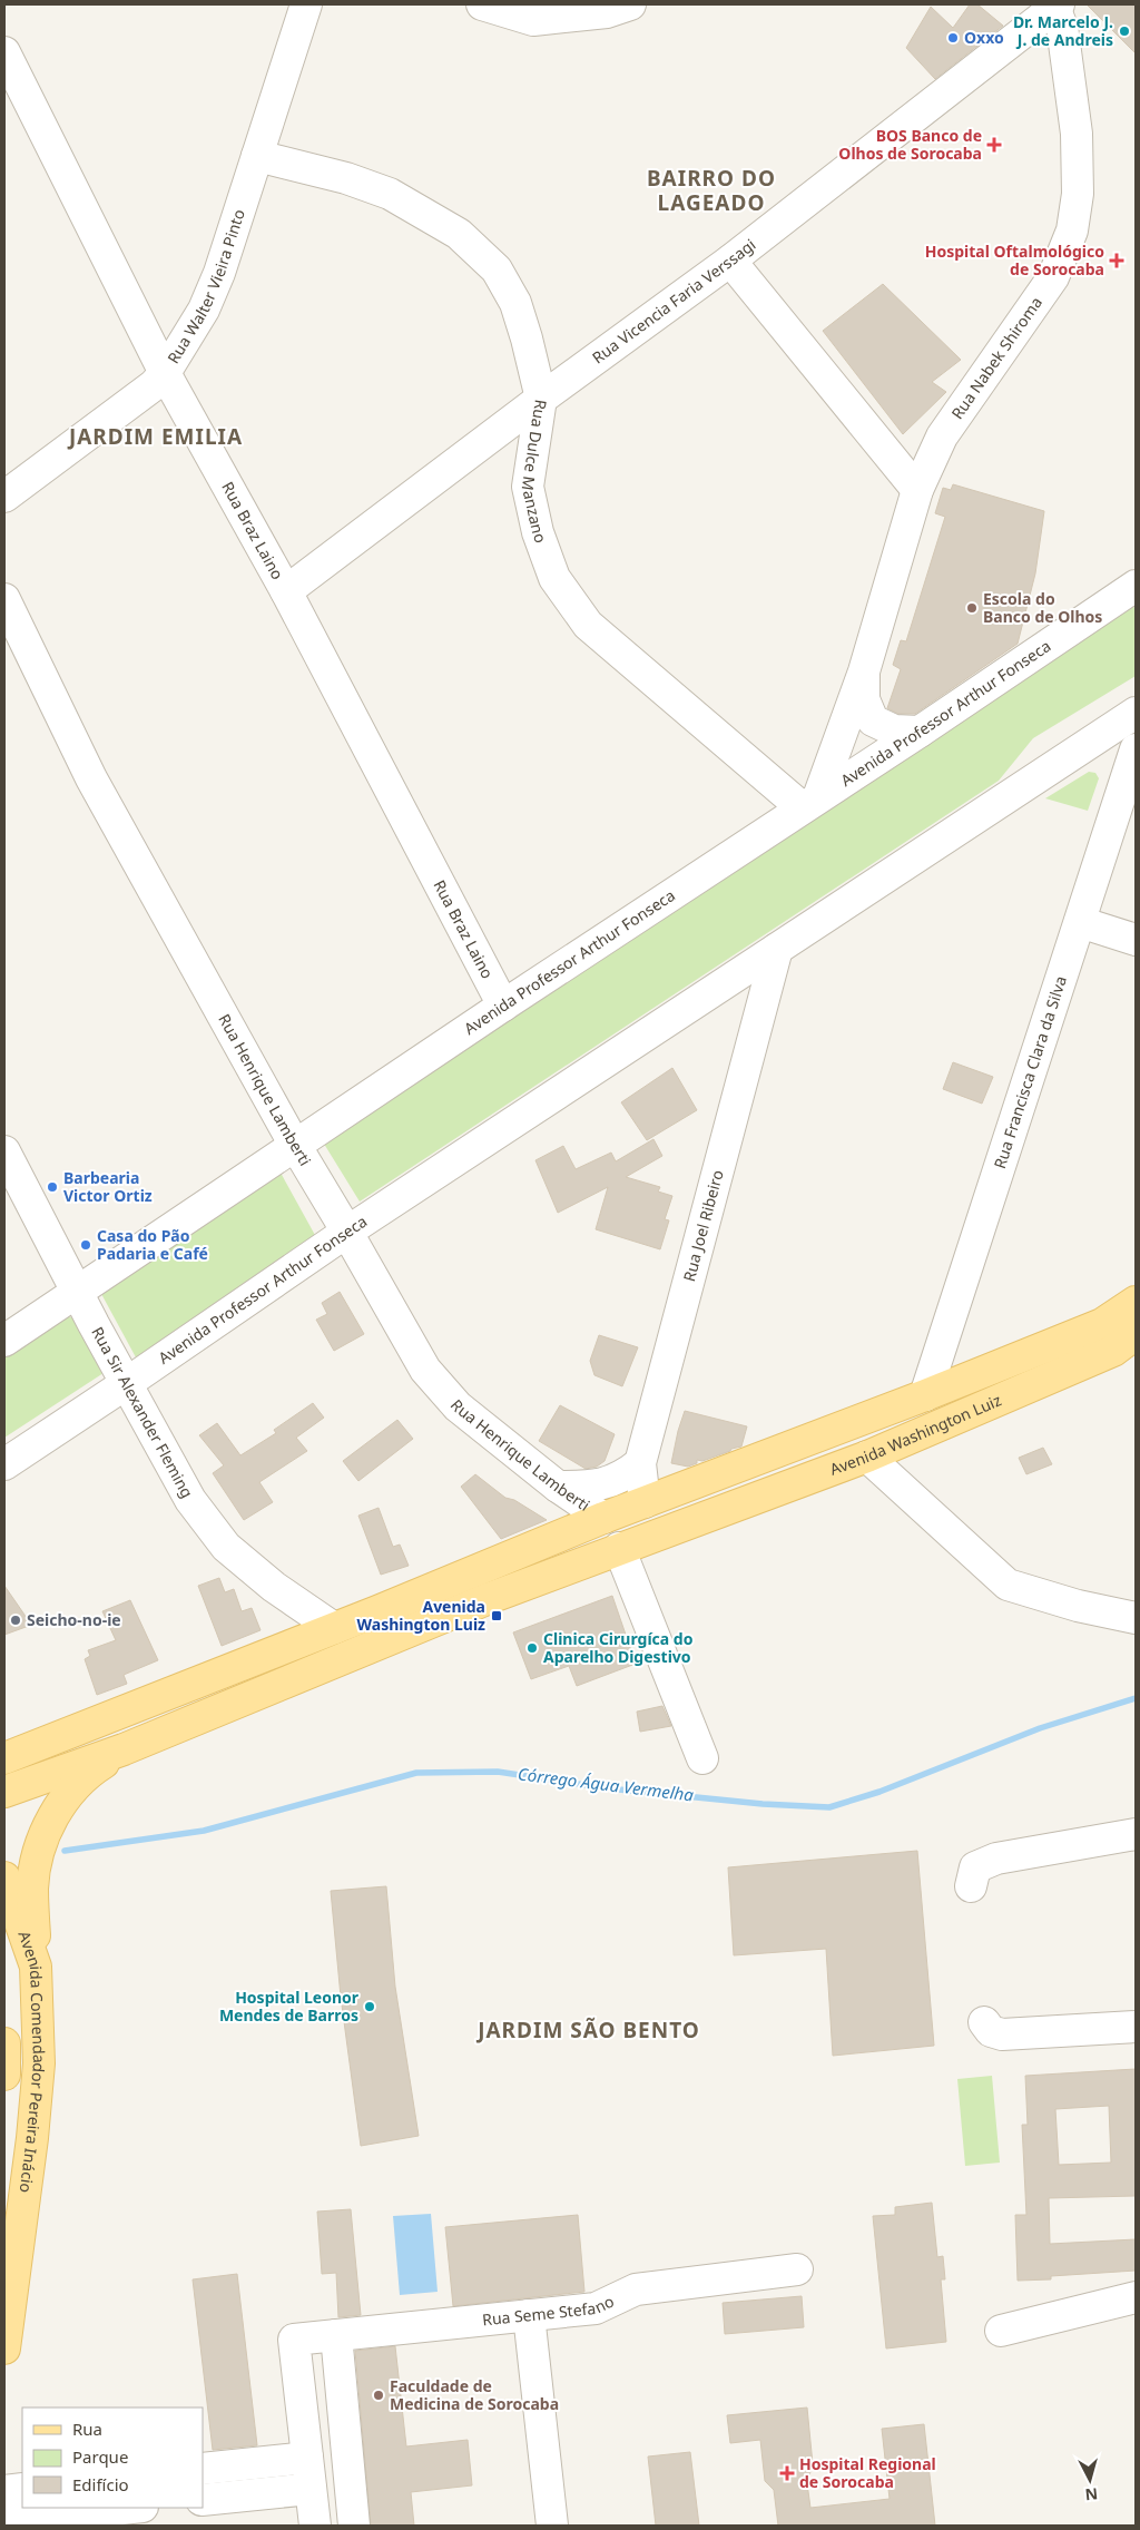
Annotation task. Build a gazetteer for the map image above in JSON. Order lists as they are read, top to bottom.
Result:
{
  "streets": {
    "main road": ["Avenida Washington Luiz", "Avenida Comendador Pereira Inácio"],
    "street": [
      "Rua Walter Vieira Pinto",
      "Rua Vicencia Faria Verssagi",
      "Rua Nabek Shiroma",
      "Rua Dulce Manzano",
      "Rua Braz Laino",
      "Avenida Professor Arthur Fonseca",
      "Rua Francisca Clara da Silva",
      "Rua Henrique Lamberti",
      "Rua Joel Ribeiro",
      "Rua Sir Alexander Fleming",
      "Rua Seme Stefano"
    ]
  },
  "crossings": [
    ["Rua Walter Vieira Pinto", "Rua Dulce Manzano"],
    ["Rua Walter Vieira Pinto", "Rua Braz Laino"],
    ["Rua Vicencia Faria Verssagi", "Rua Nabek Shiroma"],
    ["Rua Vicencia Faria Verssagi", "Rua Dulce Manzano"],
    ["Rua Vicencia Faria Verssagi", "Rua Braz Laino"],
    ["Rua Nabek Shiroma", "Rua Dulce Manzano"],
    ["Rua Nabek Shiroma", "Avenida Professor Arthur Fonseca"],
    ["Rua Dulce Manzano", "Avenida Professor Arthur Fonseca"],
    ["Rua Braz Laino", "Avenida Professor Arthur Fonseca"],
    ["Avenida Professor Arthur Fonseca", "Rua Henrique Lamberti"],
    ["Avenida Professor Arthur Fonseca", "Rua Joel Ribeiro"],
    ["Avenida Professor Arthur Fonseca", "Rua Sir Alexander Fleming"],
    ["Rua Francisca Clara da Silva", "Avenida Washington Luiz"],
    ["Rua Henrique Lamberti", "Avenida Washington Luiz"],
    ["Rua Joel Ribeiro", "Avenida Washington Luiz"],
    ["Rua Sir Alexander Fleming", "Avenida Washington Luiz"]
  ],
  "districts": ["BAIRRO DO LAGEADO", "JARDIM EMILIA", "JARDIM SÃO BENTO"],
  "water": ["Córrego Água Vermelha"],
  "places": {
    "other": [
      "Dr. Marcelo J. J. de Andreis",
      "Oxxo",
      "Escola do Banco de Olhos",
      "Barbearia Victor Ortiz",
      "Casa do Pão Padaria e Café",
      "Seicho-no-ie",
      "Clinica Cirurgíca do Aparelho Digestivo",
      "Hospital Leonor Mendes de Barros",
      "Faculdade de Medicina de Sorocaba"
    ],
    "health": ["BOS Banco de Olhos de Sorocaba", "Hospital Oftalmológico de Sorocaba", "Hospital Regional de Sorocaba"],
    "transit": ["Avenida Washington Luiz"]
  },
  "legend": ["Rua", "Parque", "Edifício"],
  "north": "bottom"
}
